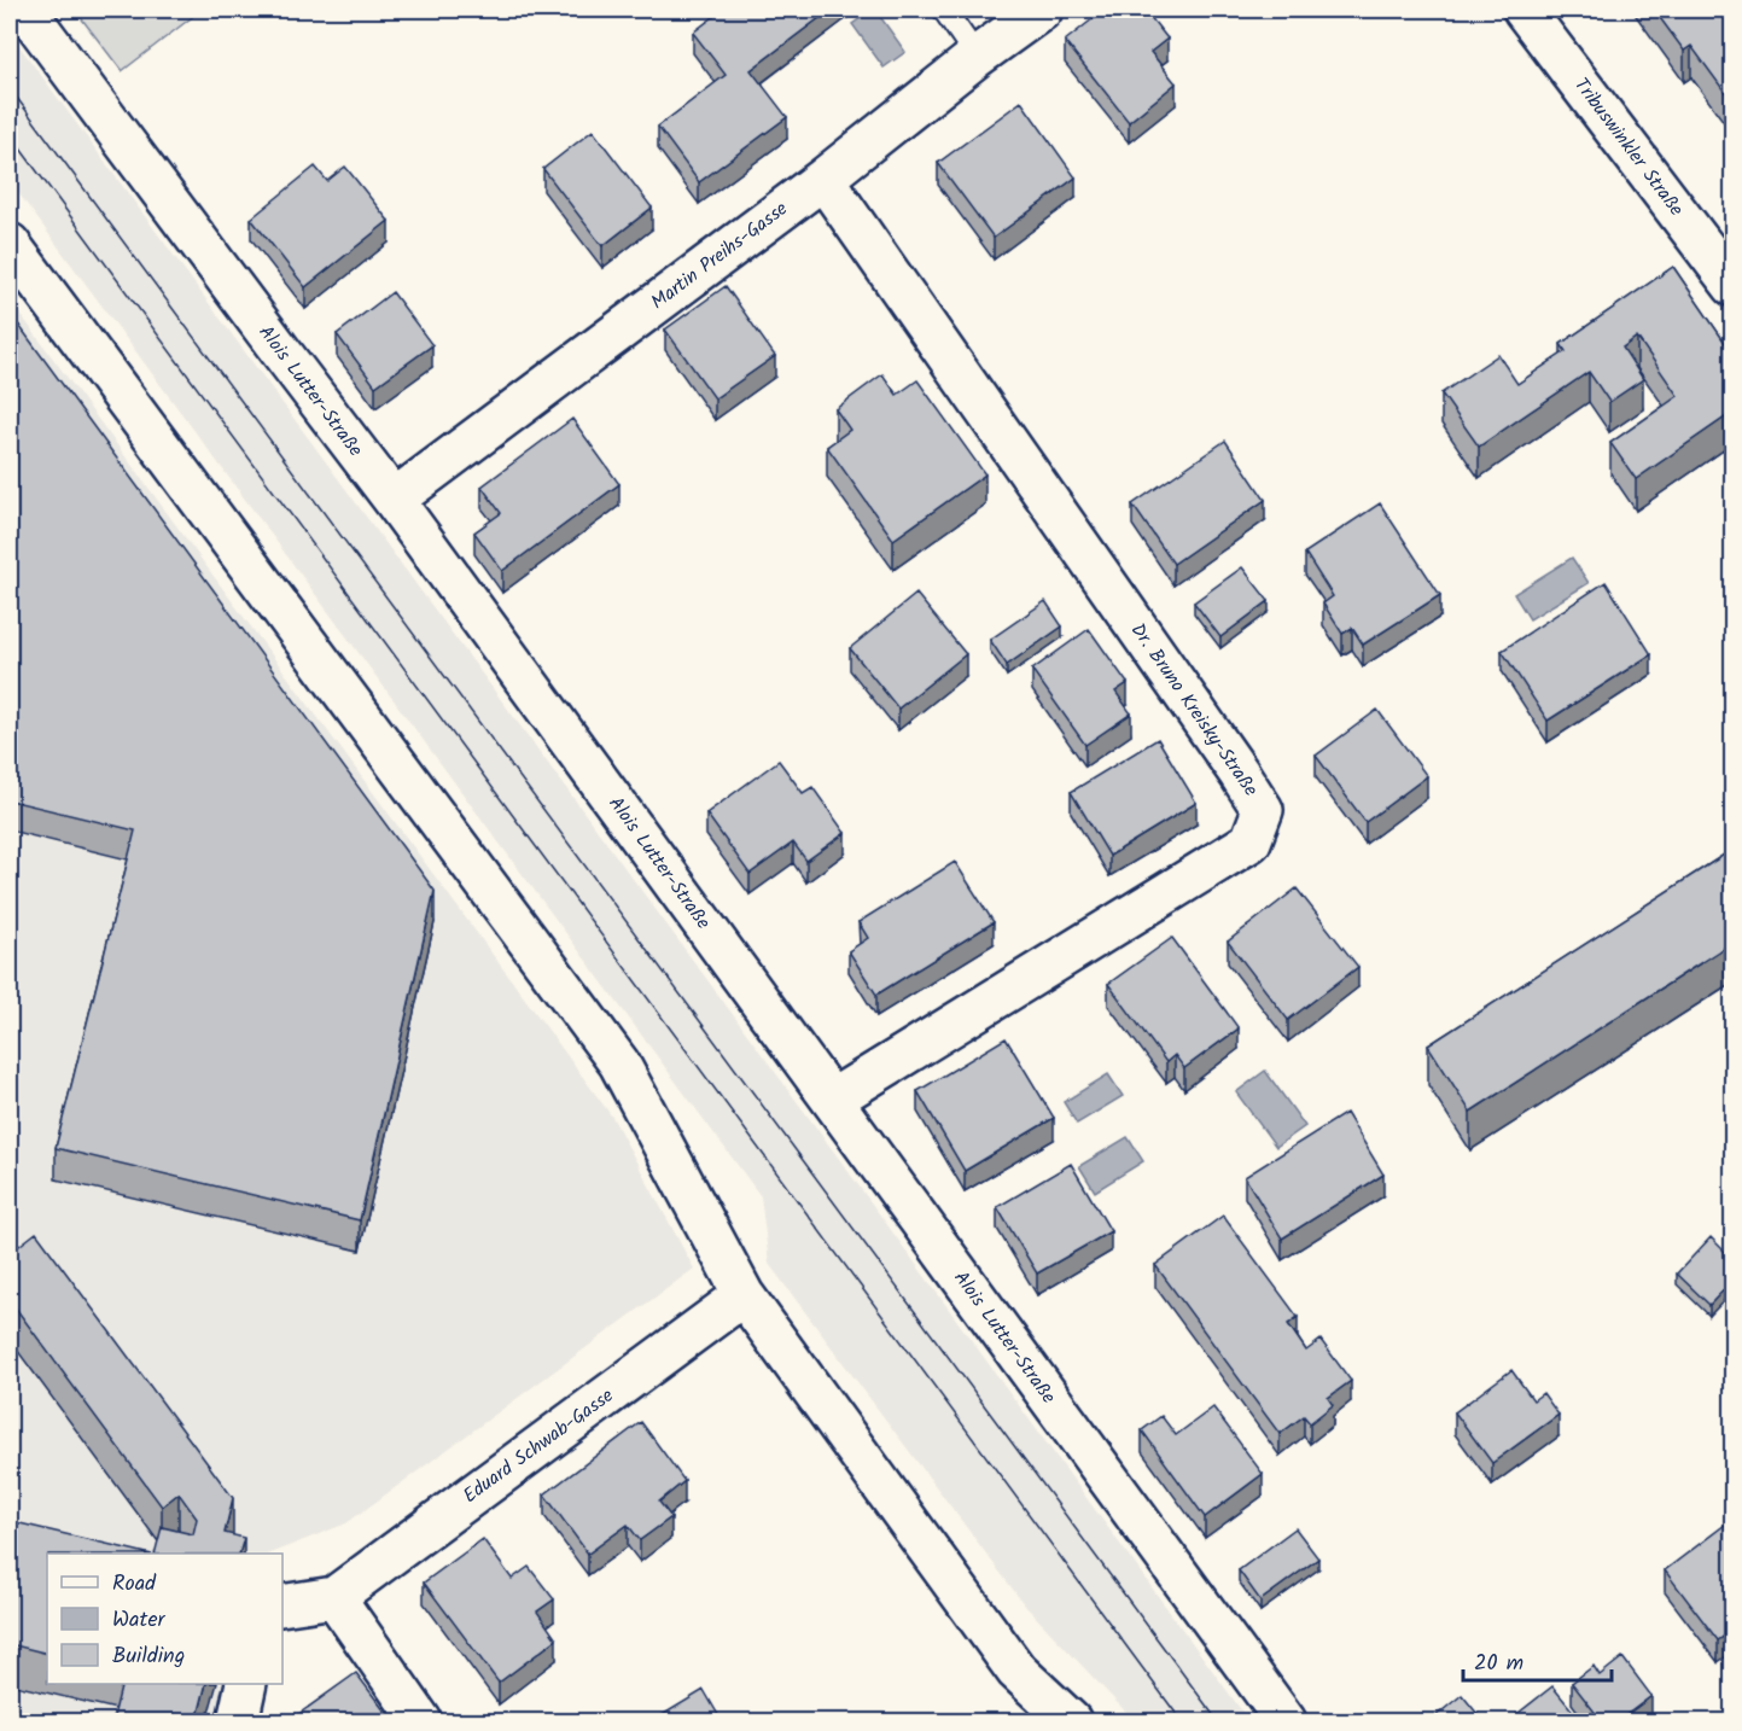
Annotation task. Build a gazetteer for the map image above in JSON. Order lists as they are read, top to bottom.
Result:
{
  "streets": {
    "street": [
      "Tribuswinkler Straße",
      "Martin Preihs-Gasse",
      "Alois Lutter-Straße",
      "Dr. Bruno Kreisky-Straße",
      "Eduard Schwab-Gasse"
    ]
  },
  "crossings": [
    ["Martin Preihs-Gasse", "Alois Lutter-Straße"],
    ["Martin Preihs-Gasse", "Dr. Bruno Kreisky-Straße"],
    ["Alois Lutter-Straße", "Dr. Bruno Kreisky-Straße"]
  ],
  "legend": ["Road", "Water", "Building"],
  "scale_bar": "20 m"
}
